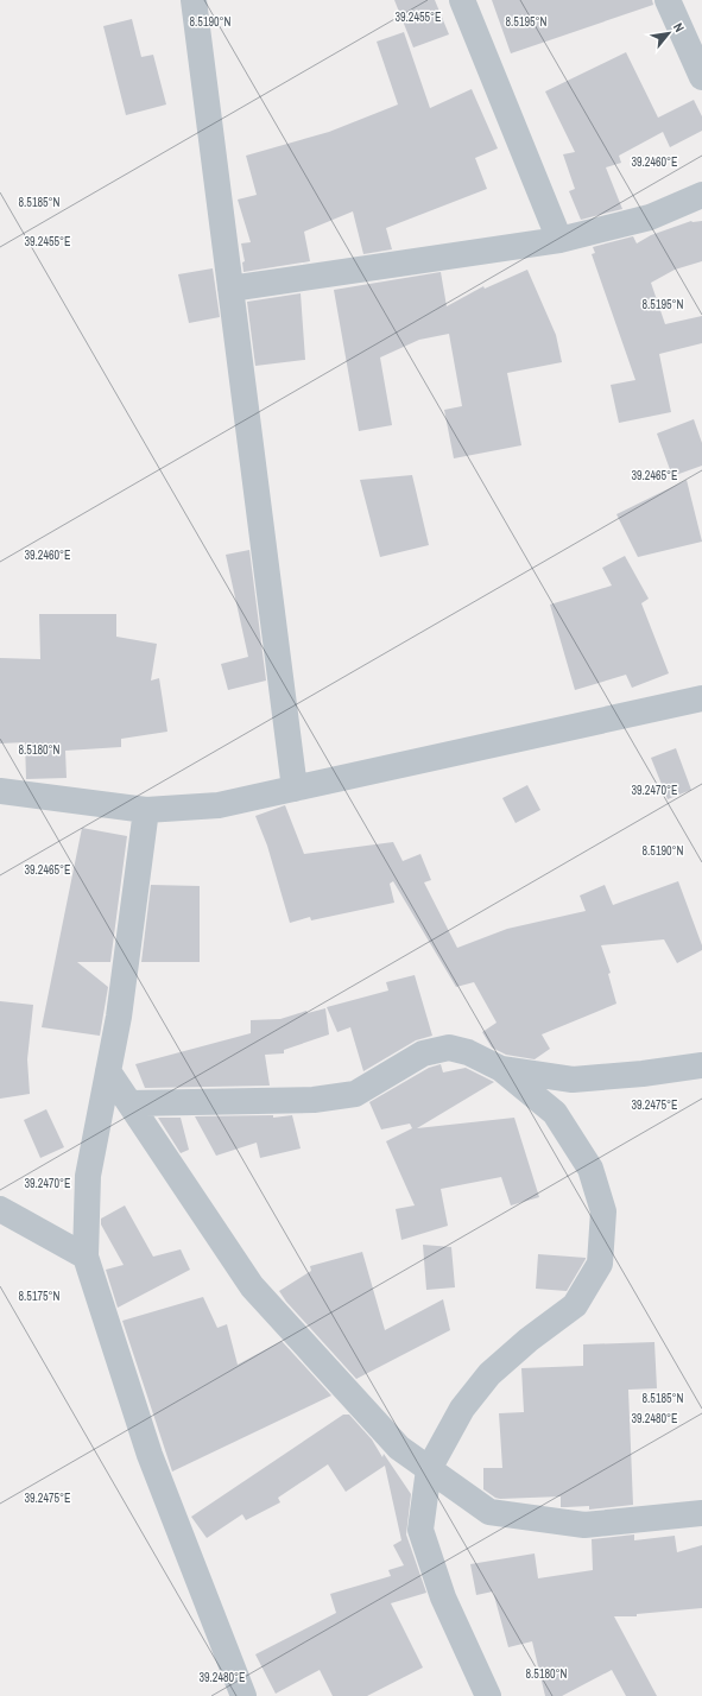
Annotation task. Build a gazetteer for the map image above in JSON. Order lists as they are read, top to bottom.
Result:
{
  "north": "top right",
  "coordinates": [
    "39.2455°E",
    "8.5195°N",
    "8.5190°N",
    "39.2460°E",
    "8.5185°N",
    "39.2465°E",
    "8.5180°N",
    "39.2470°E",
    "39.2475°E",
    "8.5175°N",
    "39.2480°E"
  ]
}
